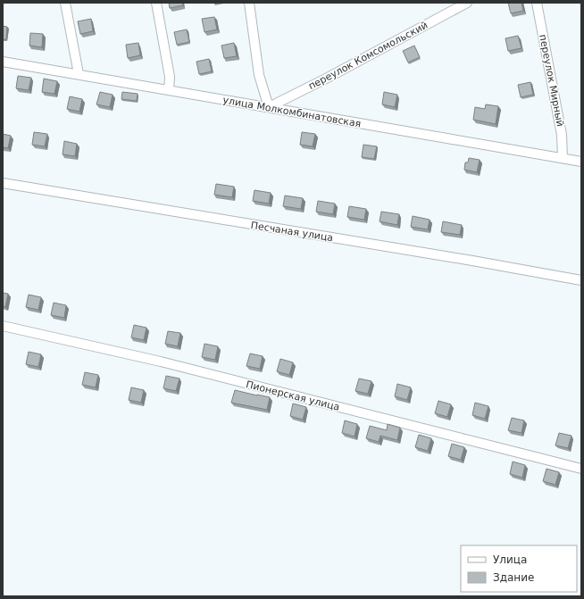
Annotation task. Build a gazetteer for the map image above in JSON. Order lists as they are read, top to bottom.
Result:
{
  "streets": {
    "street": [
      "переулок Комсомольский",
      "переулок Мирный",
      "улица Молкомбинатовская",
      "Песчаная улица",
      "Пионерская улица"
    ]
  },
  "crossings": [
    ["переулок Комсомольский", "улица Молкомбинатовская"],
    ["переулок Мирный", "улица Молкомбинатовская"]
  ],
  "legend": ["Улица", "Здание"]
}
